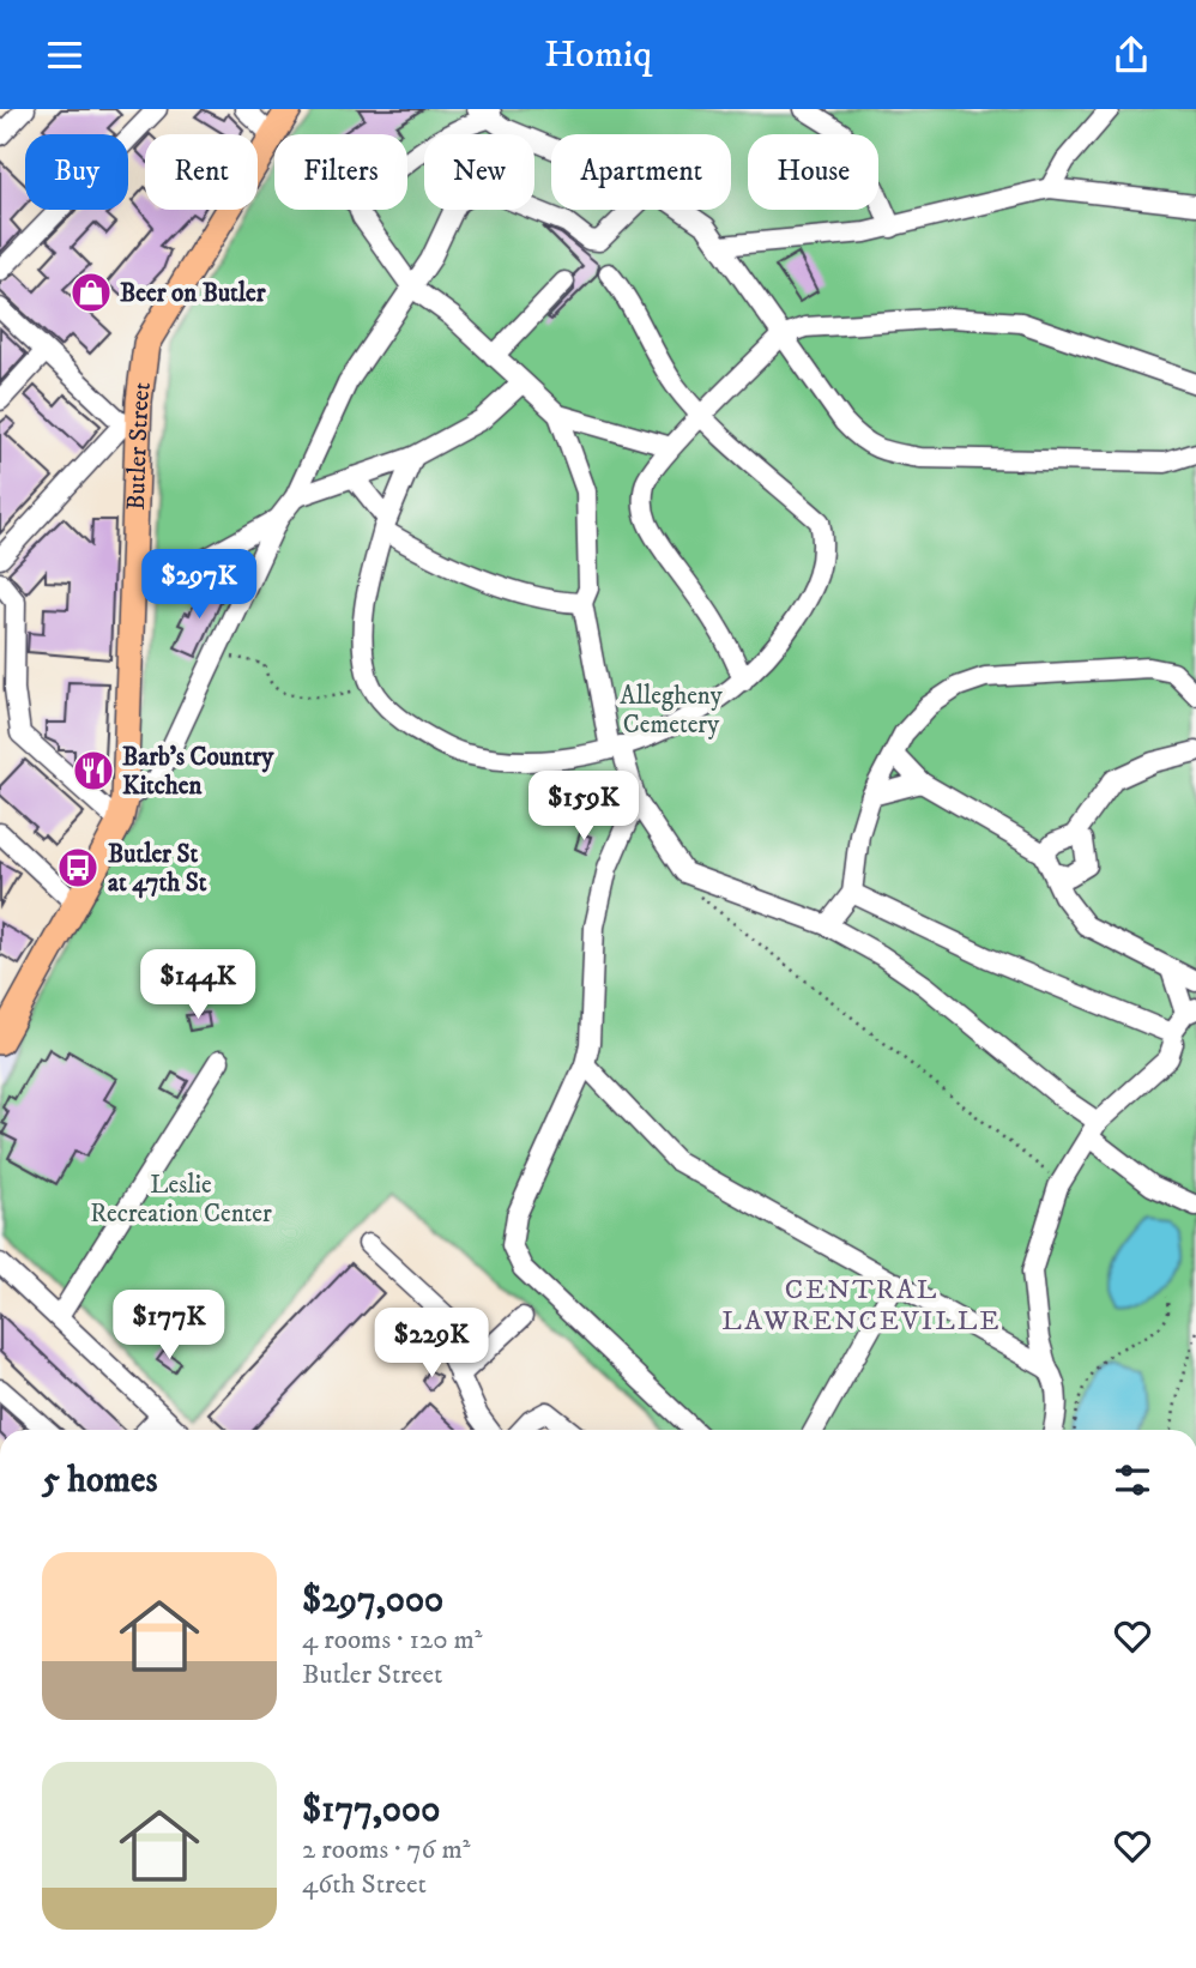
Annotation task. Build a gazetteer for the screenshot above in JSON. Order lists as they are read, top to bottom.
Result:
{
  "streets": {
    "main road": ["Butler Street"]
  },
  "districts": ["CENTRAL LAWRENCEVILLE"],
  "parks": ["Allegheny Cemetery", "Leslie Recreation Center"],
  "places": {
    "shop": ["Beer on Butler"],
    "restaurant": ["Barb's Country Kitchen"],
    "bus stop": ["Butler St at 47th St"]
  },
  "page": {
    "header": "Homiq",
    "chip": [
      "Buy",
      "Rent",
      "Filters",
      "New",
      "Apartment",
      "House"
    ],
    "price": [
      "$297K",
      "$159K",
      "$144K",
      "$177K",
      "$229K"
    ],
    "heading": "5 homes",
    "list": [
      {
        "name": "$297,000",
        "note": "4 rooms · 120 m² · Butler Street"
      },
      {
        "name": "$177,000",
        "note": "2 rooms · 76 m² · 46th Street"
      }
    ]
  }
}
